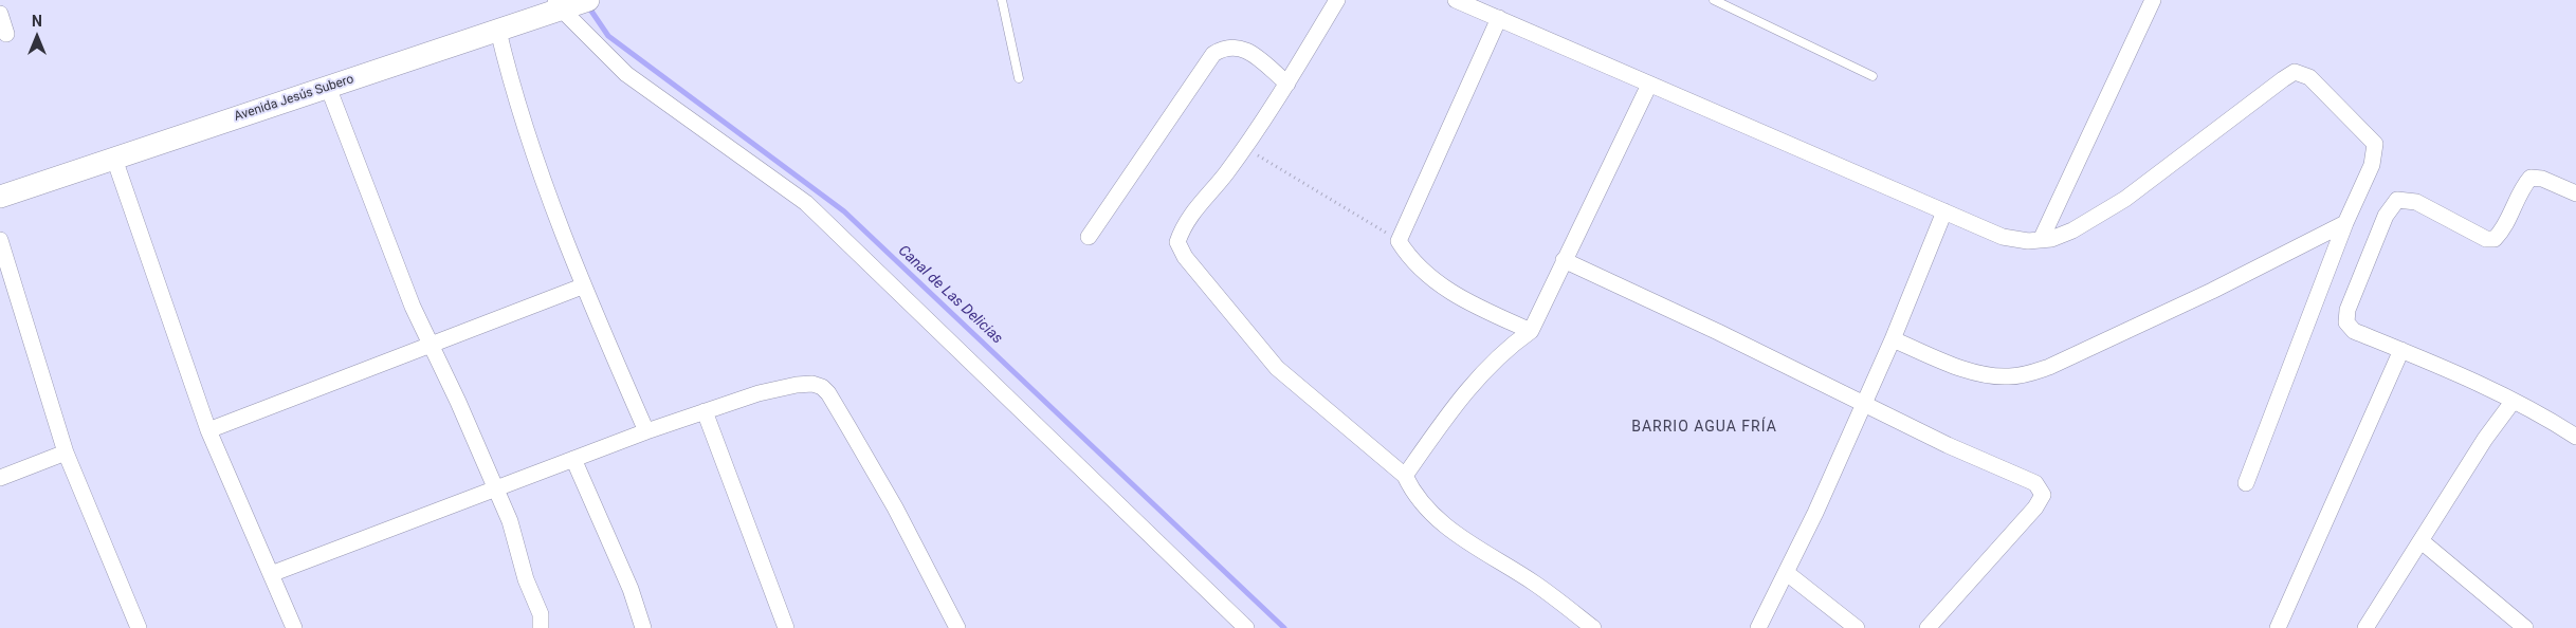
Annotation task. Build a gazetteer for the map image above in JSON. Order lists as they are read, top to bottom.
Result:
{
  "streets": {
    "main road": ["Avenida Jesús Subero"]
  },
  "districts": ["BARRIO AGUA FRÍA"],
  "water": ["Canal de Las Delicias"],
  "north": "top"
}
